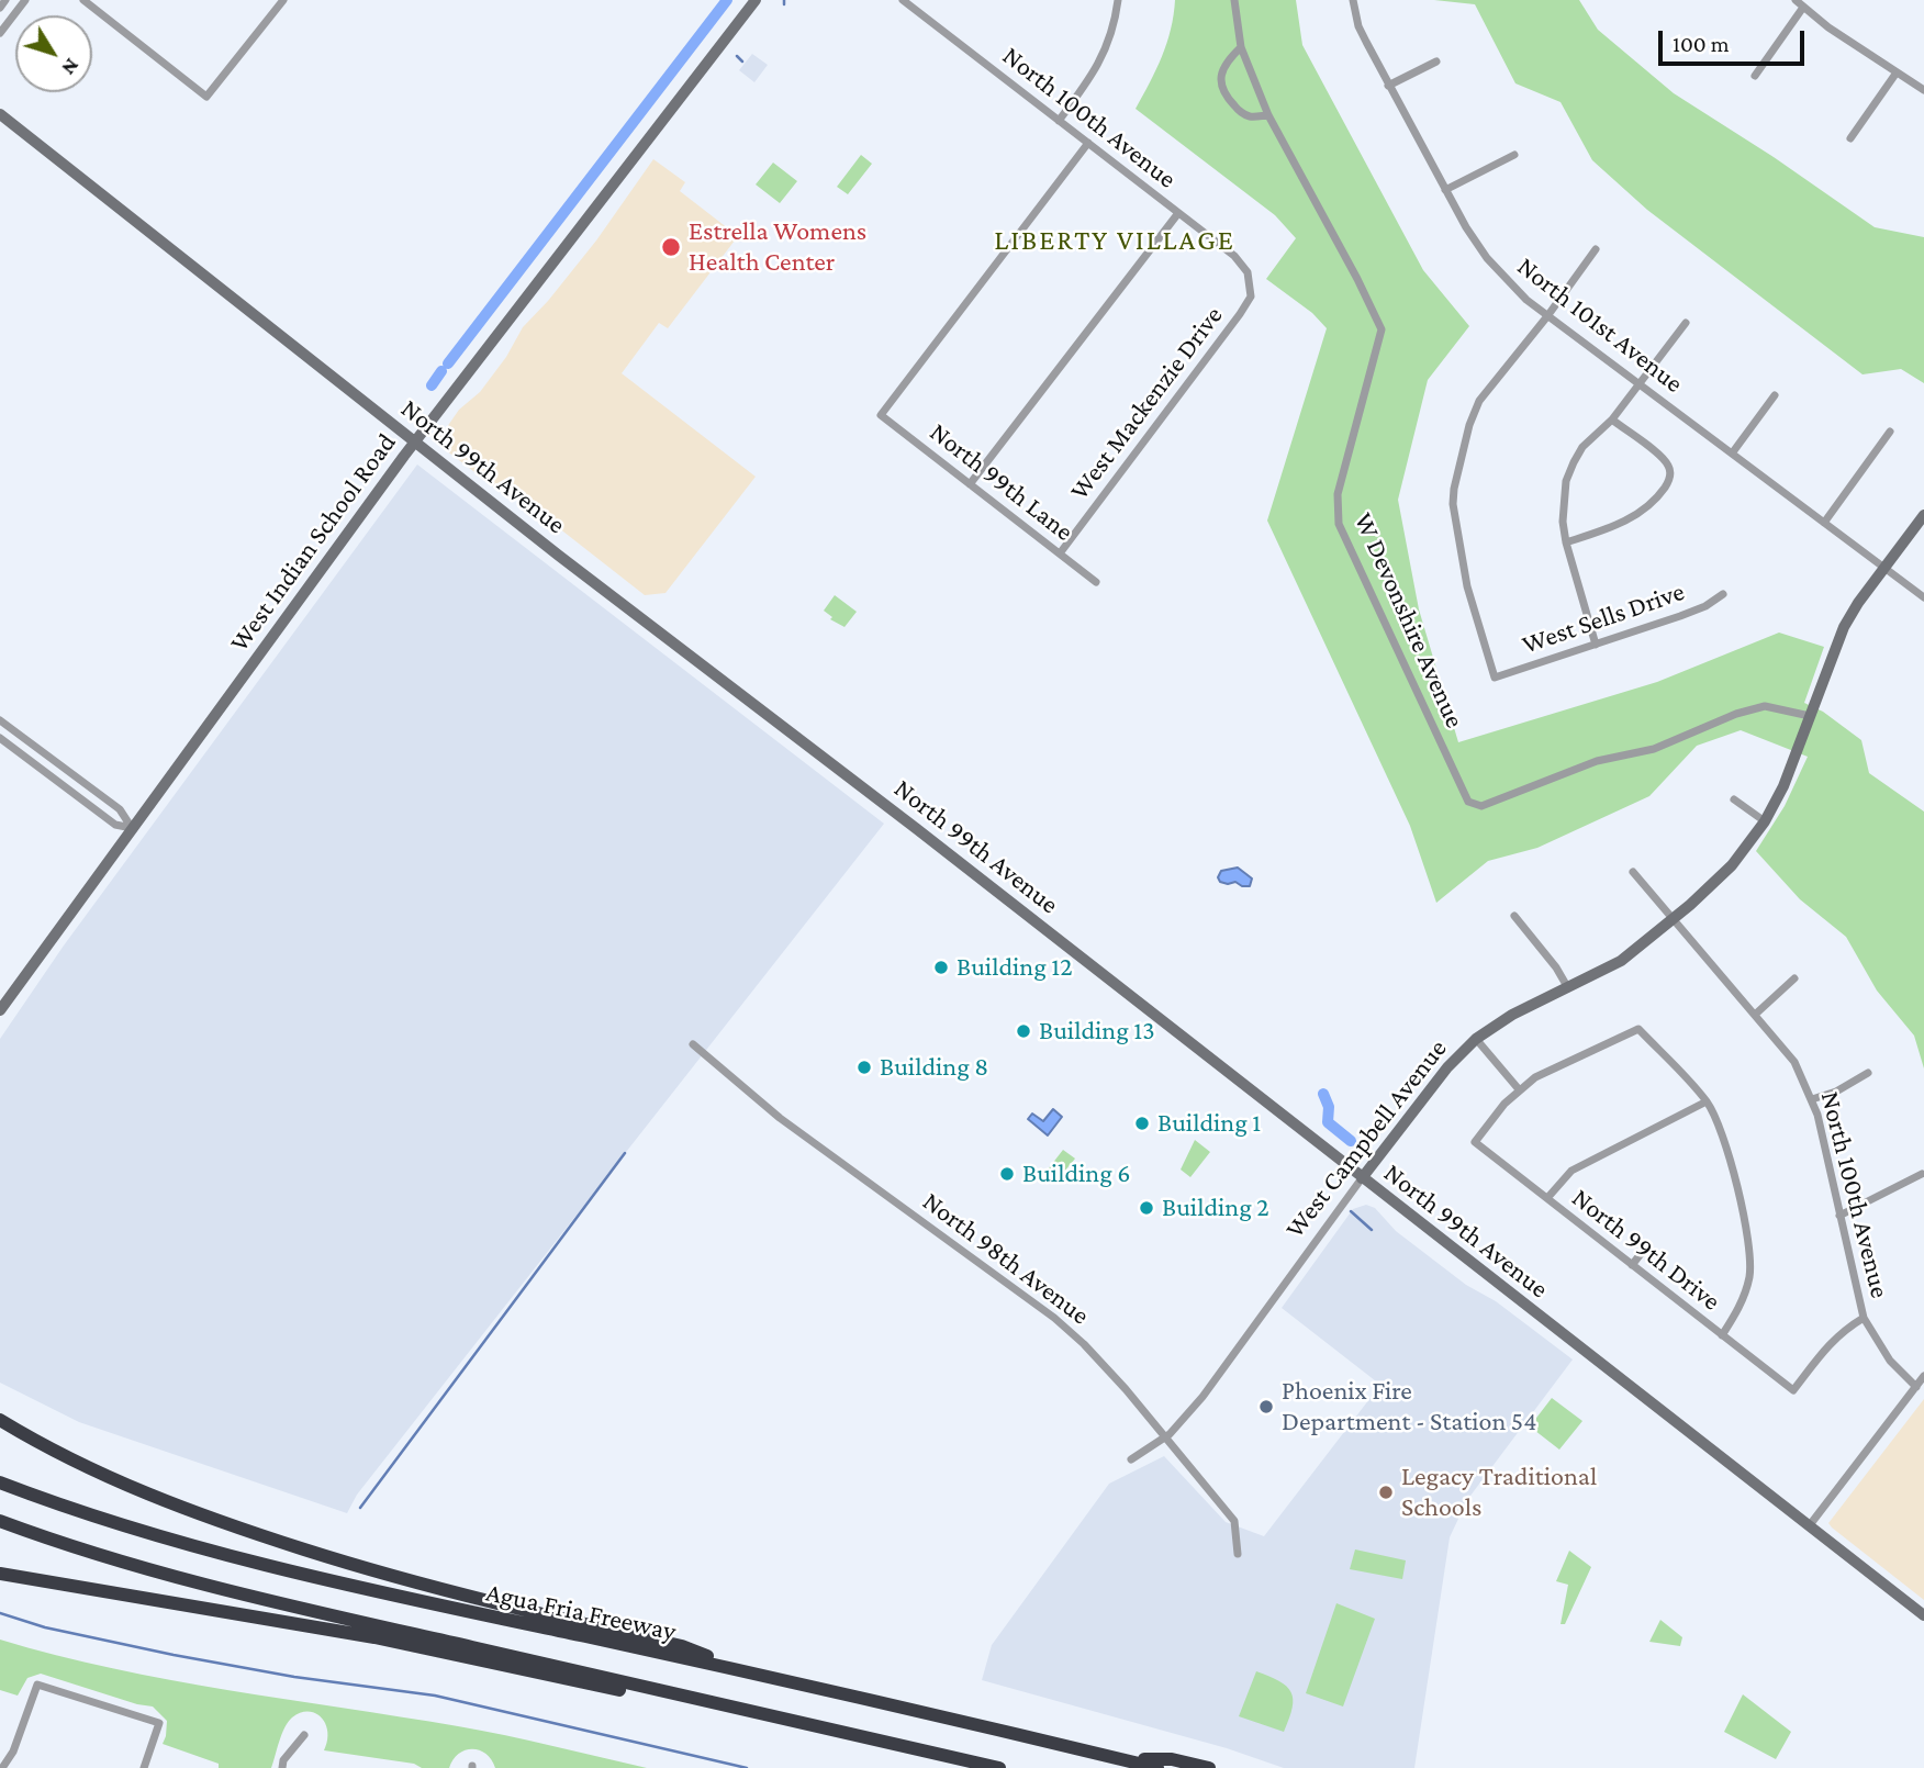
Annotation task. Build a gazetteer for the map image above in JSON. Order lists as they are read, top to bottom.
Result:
{
  "streets": {
    "highway": ["Agua Fria Freeway"],
    "main road": ["North 99th Avenue", "West Indian School Road", "West Campbell Avenue"],
    "street": [
      "North 100th Avenue",
      "North 101st Avenue",
      "West Mackenzie Drive",
      "North 99th Lane",
      "West Sells Drive",
      "W Devonshire Avenue",
      "North 99th Drive",
      "North 98th Avenue"
    ]
  },
  "crossings": [
    ["North 100th Avenue", "West Mackenzie Drive"],
    ["North 100th Avenue", "North 99th Lane"],
    ["North 100th Avenue", "West Campbell Avenue"],
    ["North 100th Avenue", "North 99th Drive"],
    ["North 101st Avenue", "West Sells Drive"],
    ["North 101st Avenue", "West Campbell Avenue"],
    ["West Mackenzie Drive", "North 99th Lane"],
    ["North 99th Avenue", "West Indian School Road"],
    ["North 99th Avenue", "West Campbell Avenue"],
    ["W Devonshire Avenue", "West Campbell Avenue"],
    ["West Campbell Avenue", "North 98th Avenue"]
  ],
  "districts": ["LIBERTY VILLAGE"],
  "places": [
    "Estrella Womens Health Center",
    "Building 12",
    "Building 13",
    "Building 8",
    "Building 1",
    "Building 6",
    "Building 2",
    "Phoenix Fire Department - Station 54",
    "Legacy Traditional Schools"
  ],
  "scale_bar": "100 m",
  "north": "bottom right"
}
